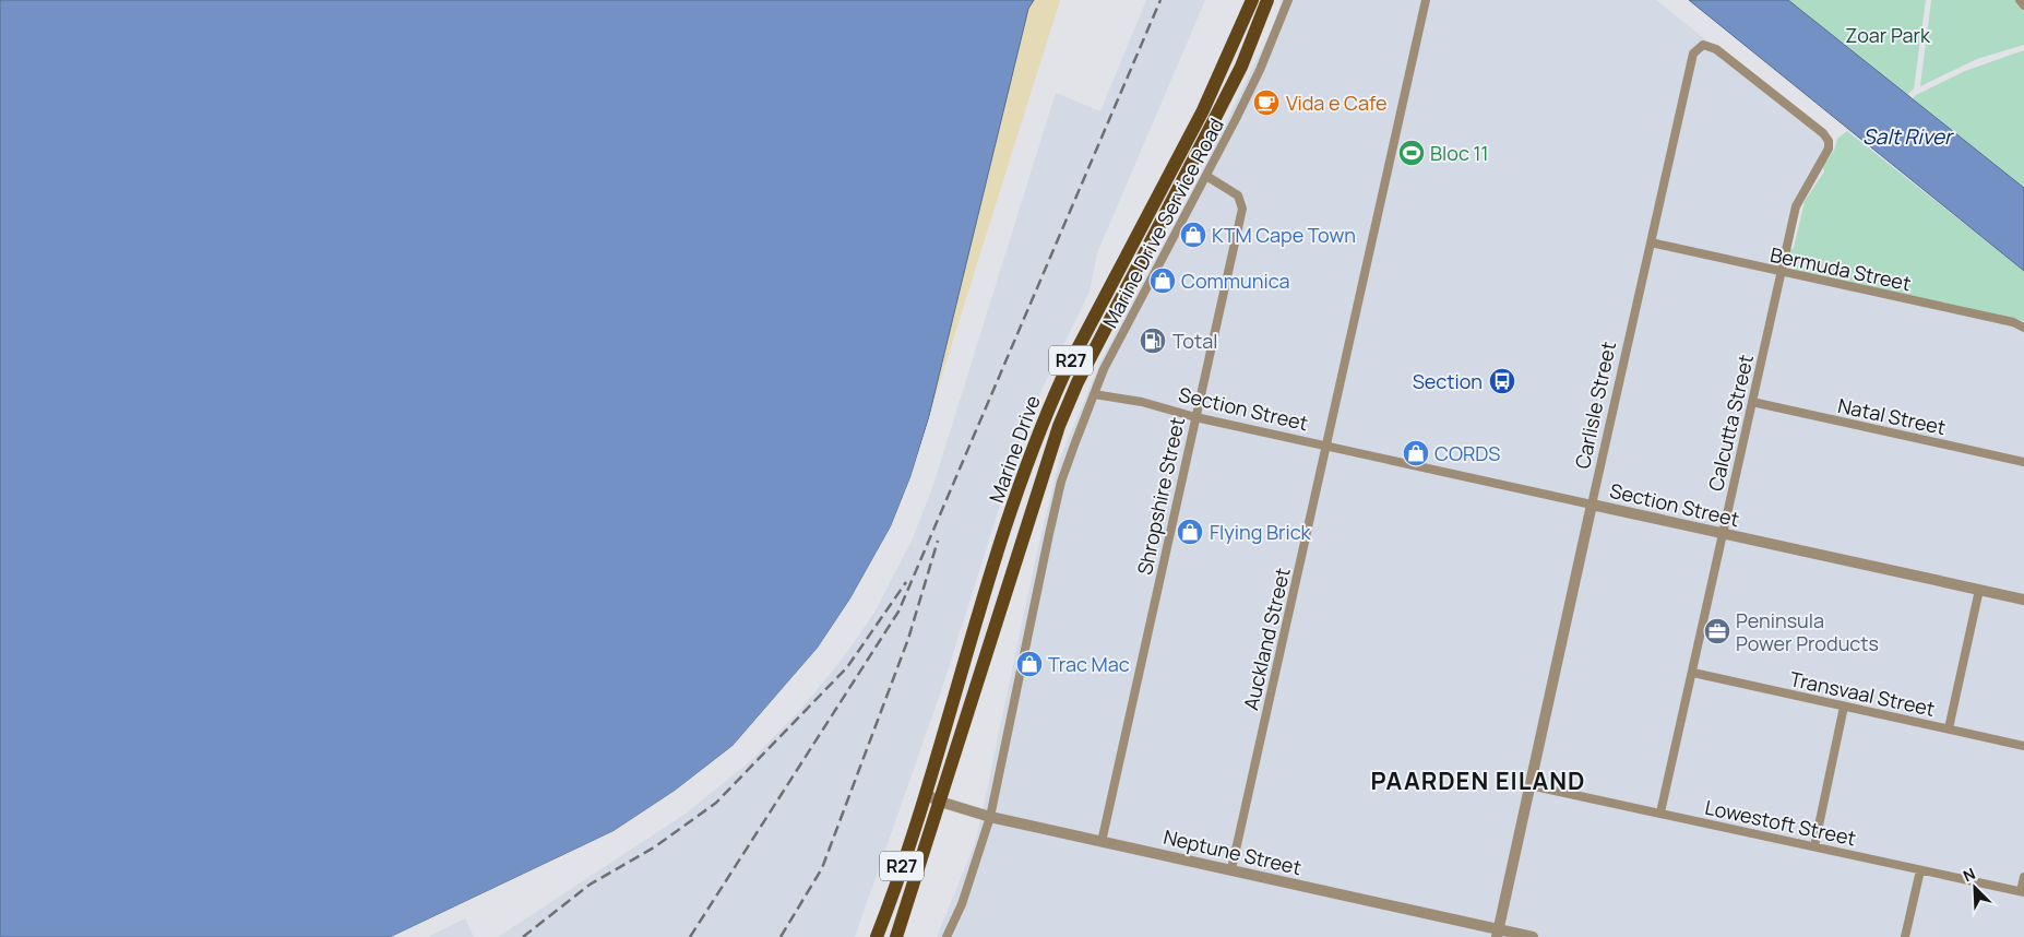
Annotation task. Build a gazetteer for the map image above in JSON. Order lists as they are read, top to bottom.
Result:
{
  "streets": {
    "main road": ["R27", "Marine Drive"],
    "street": [
      "Marine Drive Service Road",
      "Bermuda Street",
      "Carlisle Street",
      "Section Street",
      "Natal Street",
      "Calcutta Street",
      "Shropshire Street",
      "Auckland Street",
      "Transvaal Street",
      "Lowestoft Street",
      "Neptune Street"
    ]
  },
  "crossings": [
    ["Marine Drive Service Road", "Section Street"],
    ["Marine Drive Service Road", "Shropshire Street"],
    ["Marine Drive Service Road", "Neptune Street"],
    ["Bermuda Street", "Carlisle Street"],
    ["Bermuda Street", "Calcutta Street"],
    ["Carlisle Street", "Section Street"],
    ["Carlisle Street", "Calcutta Street"],
    ["Carlisle Street", "Lowestoft Street"],
    ["Carlisle Street", "Neptune Street"],
    ["Section Street", "Calcutta Street"],
    ["Section Street", "Shropshire Street"],
    ["Section Street", "Auckland Street"],
    ["Natal Street", "Calcutta Street"],
    ["Calcutta Street", "Transvaal Street"],
    ["Calcutta Street", "Lowestoft Street"],
    ["Marine Drive", "Neptune Street"],
    ["Shropshire Street", "Neptune Street"],
    ["Auckland Street", "Neptune Street"]
  ],
  "districts": ["PAARDEN EILAND"],
  "water": ["Salt River"],
  "parks": ["Zoar Park"],
  "places": {
    "cafe": ["Vida e Cafe"],
    "sports": ["Bloc 11"],
    "shop": [
      "KTM Cape Town",
      "Communica",
      "CORDS",
      "Flying Brick",
      "Trac Mac"
    ],
    "fuel station": ["Total"],
    "bus stop": ["Section"],
    "office": ["Peninsula Power Products"]
  },
  "north": "top left"
}
